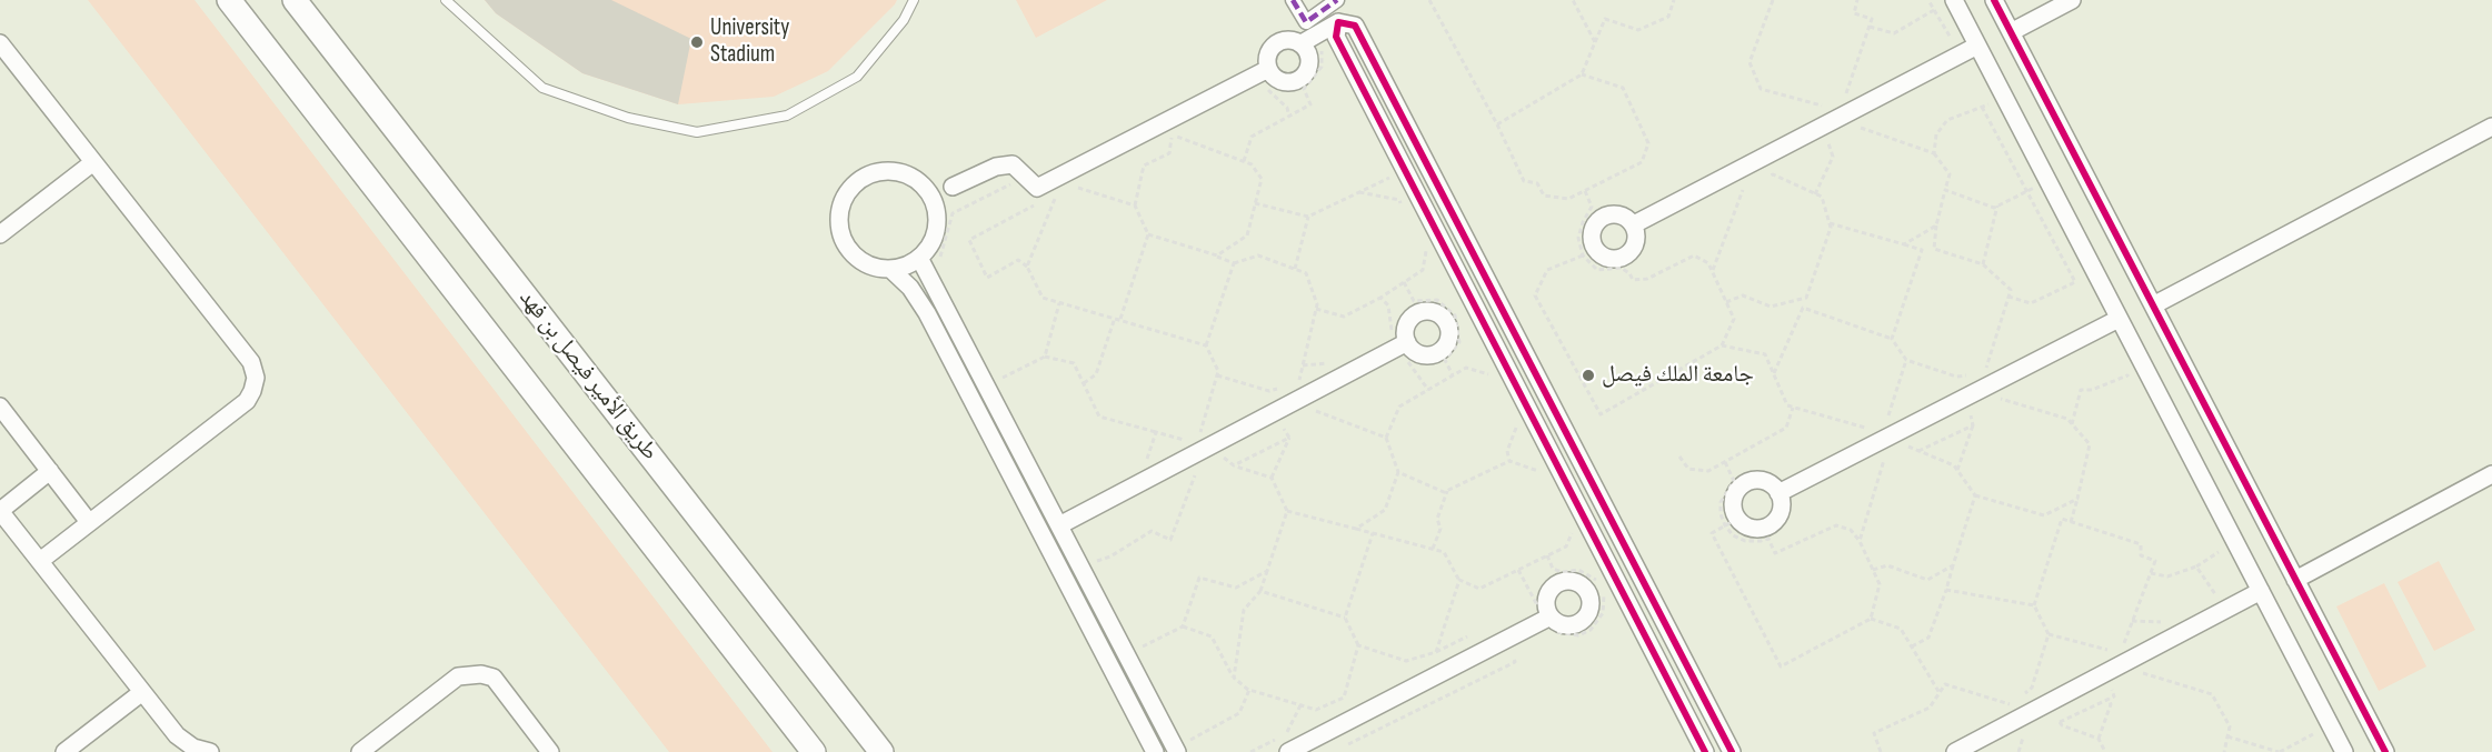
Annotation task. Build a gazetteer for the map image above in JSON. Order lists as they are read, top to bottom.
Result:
{
  "streets": {
    "main road": ["طريق الأمير فيصل بن فهد"]
  },
  "places": ["University Stadium", "جامعة الملك فيصل"]
}
